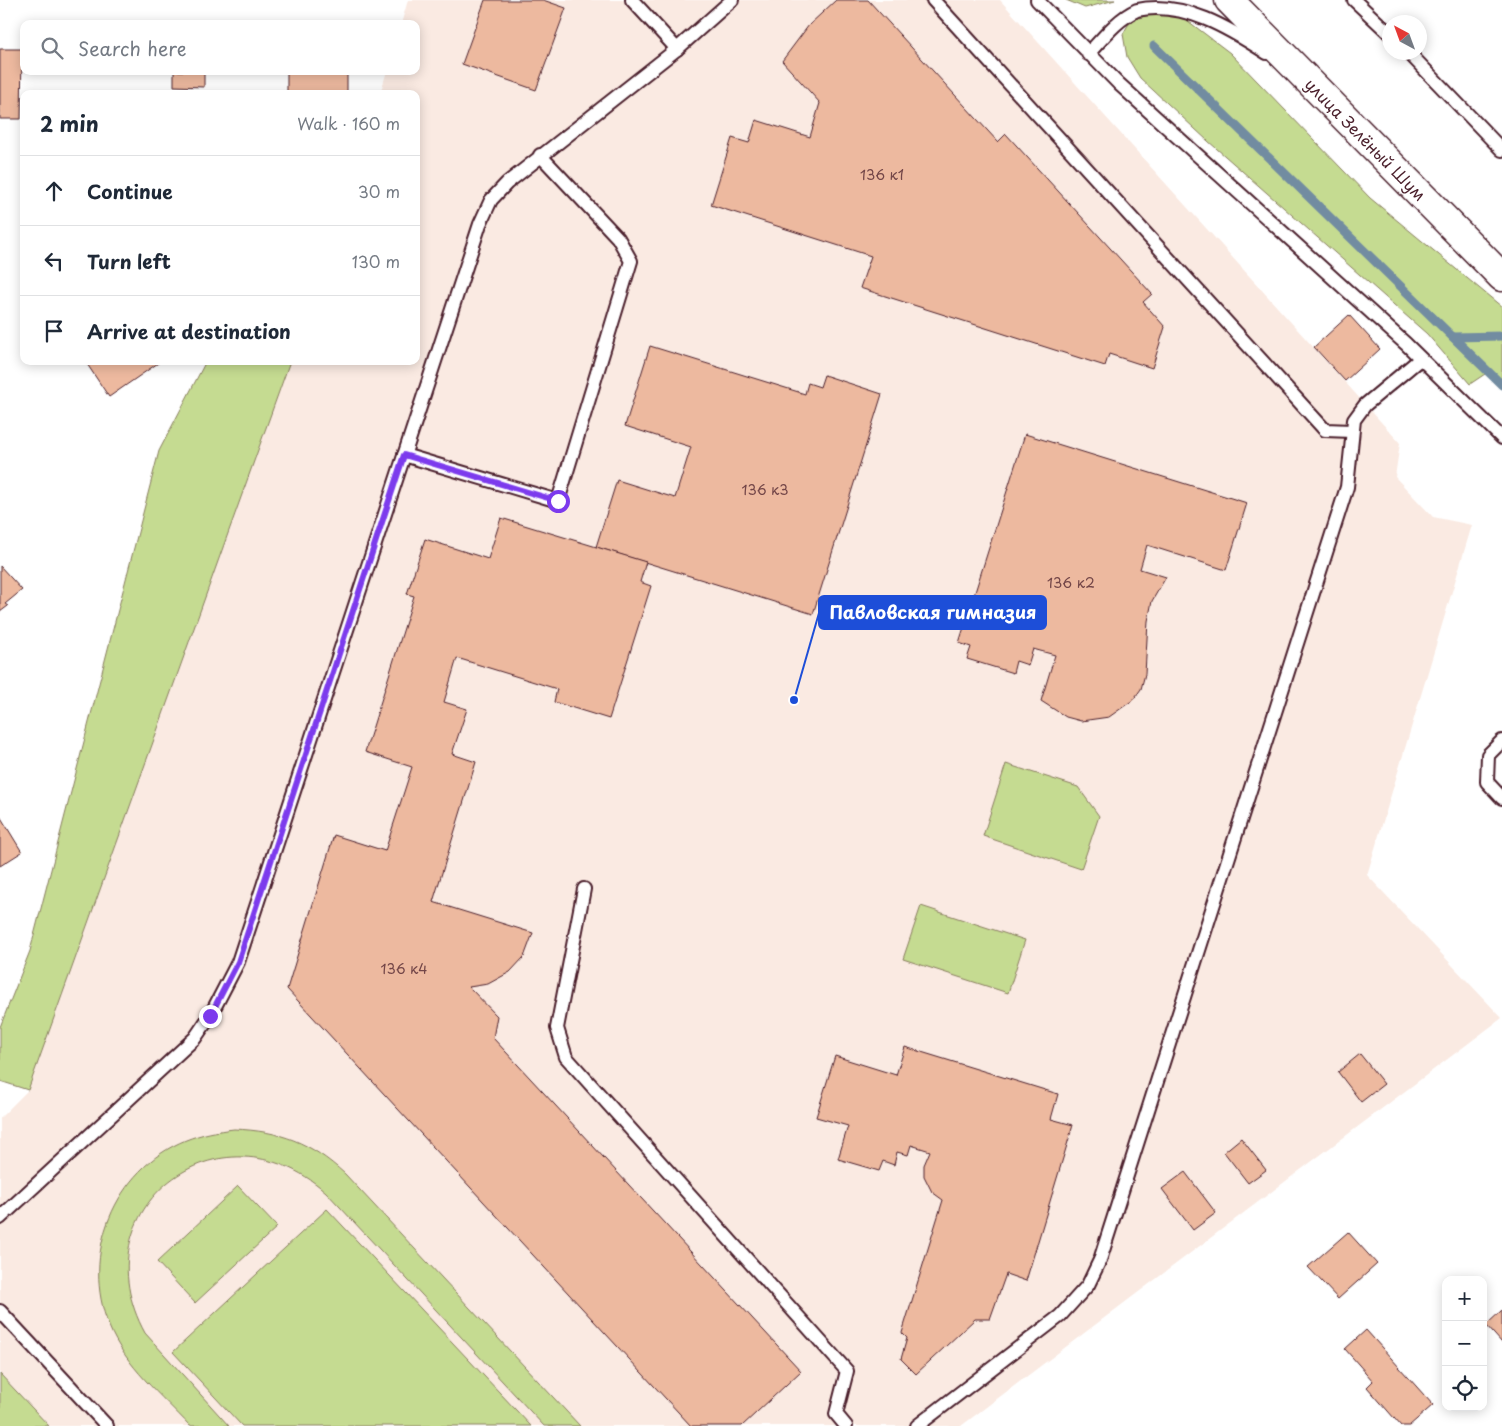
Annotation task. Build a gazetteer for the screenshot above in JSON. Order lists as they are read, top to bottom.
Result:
{
  "streets": {
    "main road": ["улица Зелёный Шум"]
  },
  "places": ["Павловская гимназия"],
  "house_numbers": [
    "136 к1",
    "136 к3",
    "136 к2",
    "136 к4"
  ],
  "north": "top left",
  "page": {
    "search": "Search here",
    "heading": ["2 min", "Walk · 160 m"],
    "list": [
      ["Continue", "30 m"],
      ["Turn left", "130 m"],
      "Arrive at destination"
    ],
    "map_buttons": ["+", "−"]
  }
}
